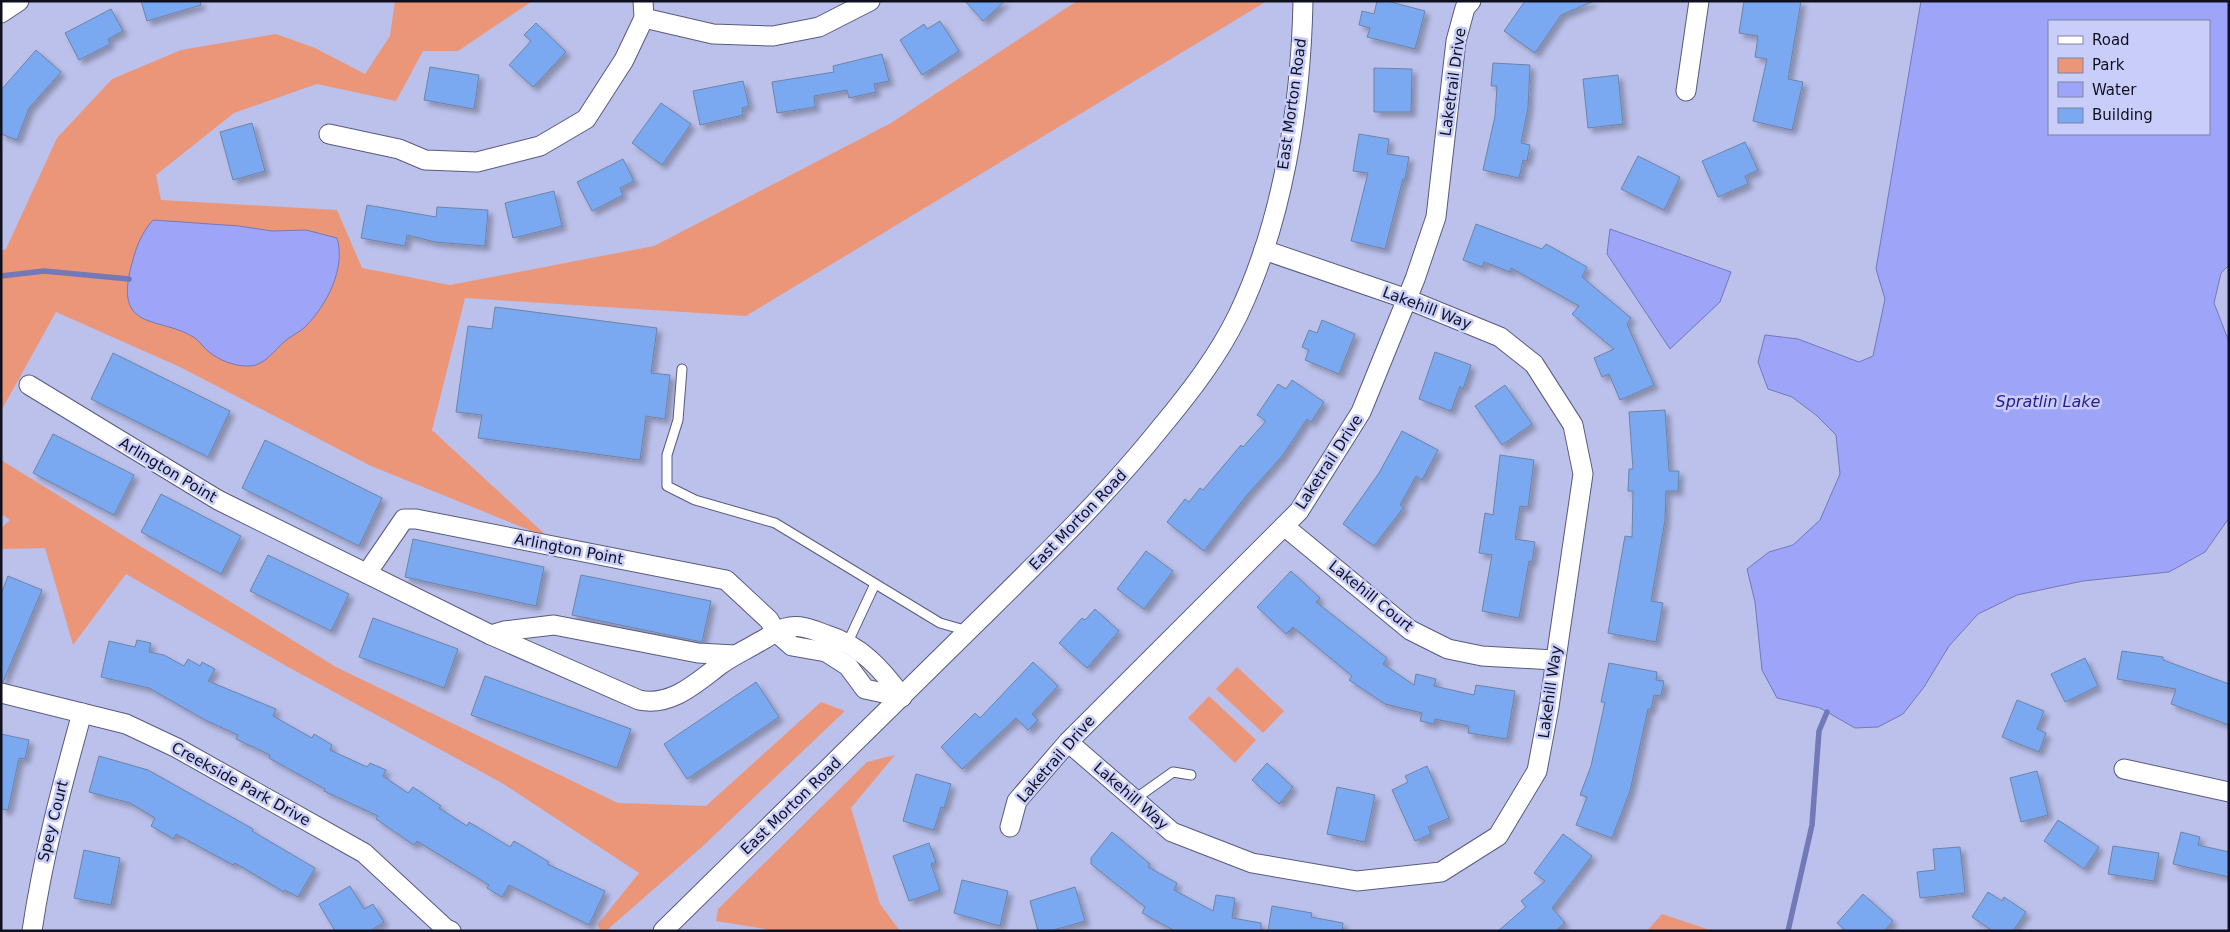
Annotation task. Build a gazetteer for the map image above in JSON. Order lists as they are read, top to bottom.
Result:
{
  "streets": {
    "street": [
      "Laketrail Drive",
      "East Morton Road",
      "Lakehill Way",
      "Arlington Point",
      "Lakehill Court",
      "Creekside Park Drive",
      "Spey Court"
    ]
  },
  "crossings": [
    ["Laketrail Drive", "Lakehill Way"],
    ["Laketrail Drive", "Lakehill Court"],
    ["East Morton Road", "Lakehill Way"],
    ["East Morton Road", "Arlington Point"],
    ["Lakehill Way", "Lakehill Court"],
    ["Creekside Park Drive", "Spey Court"]
  ],
  "water": ["Spratlin Lake"],
  "legend": [
    "Road",
    "Park",
    "Water",
    "Building"
  ]
}
